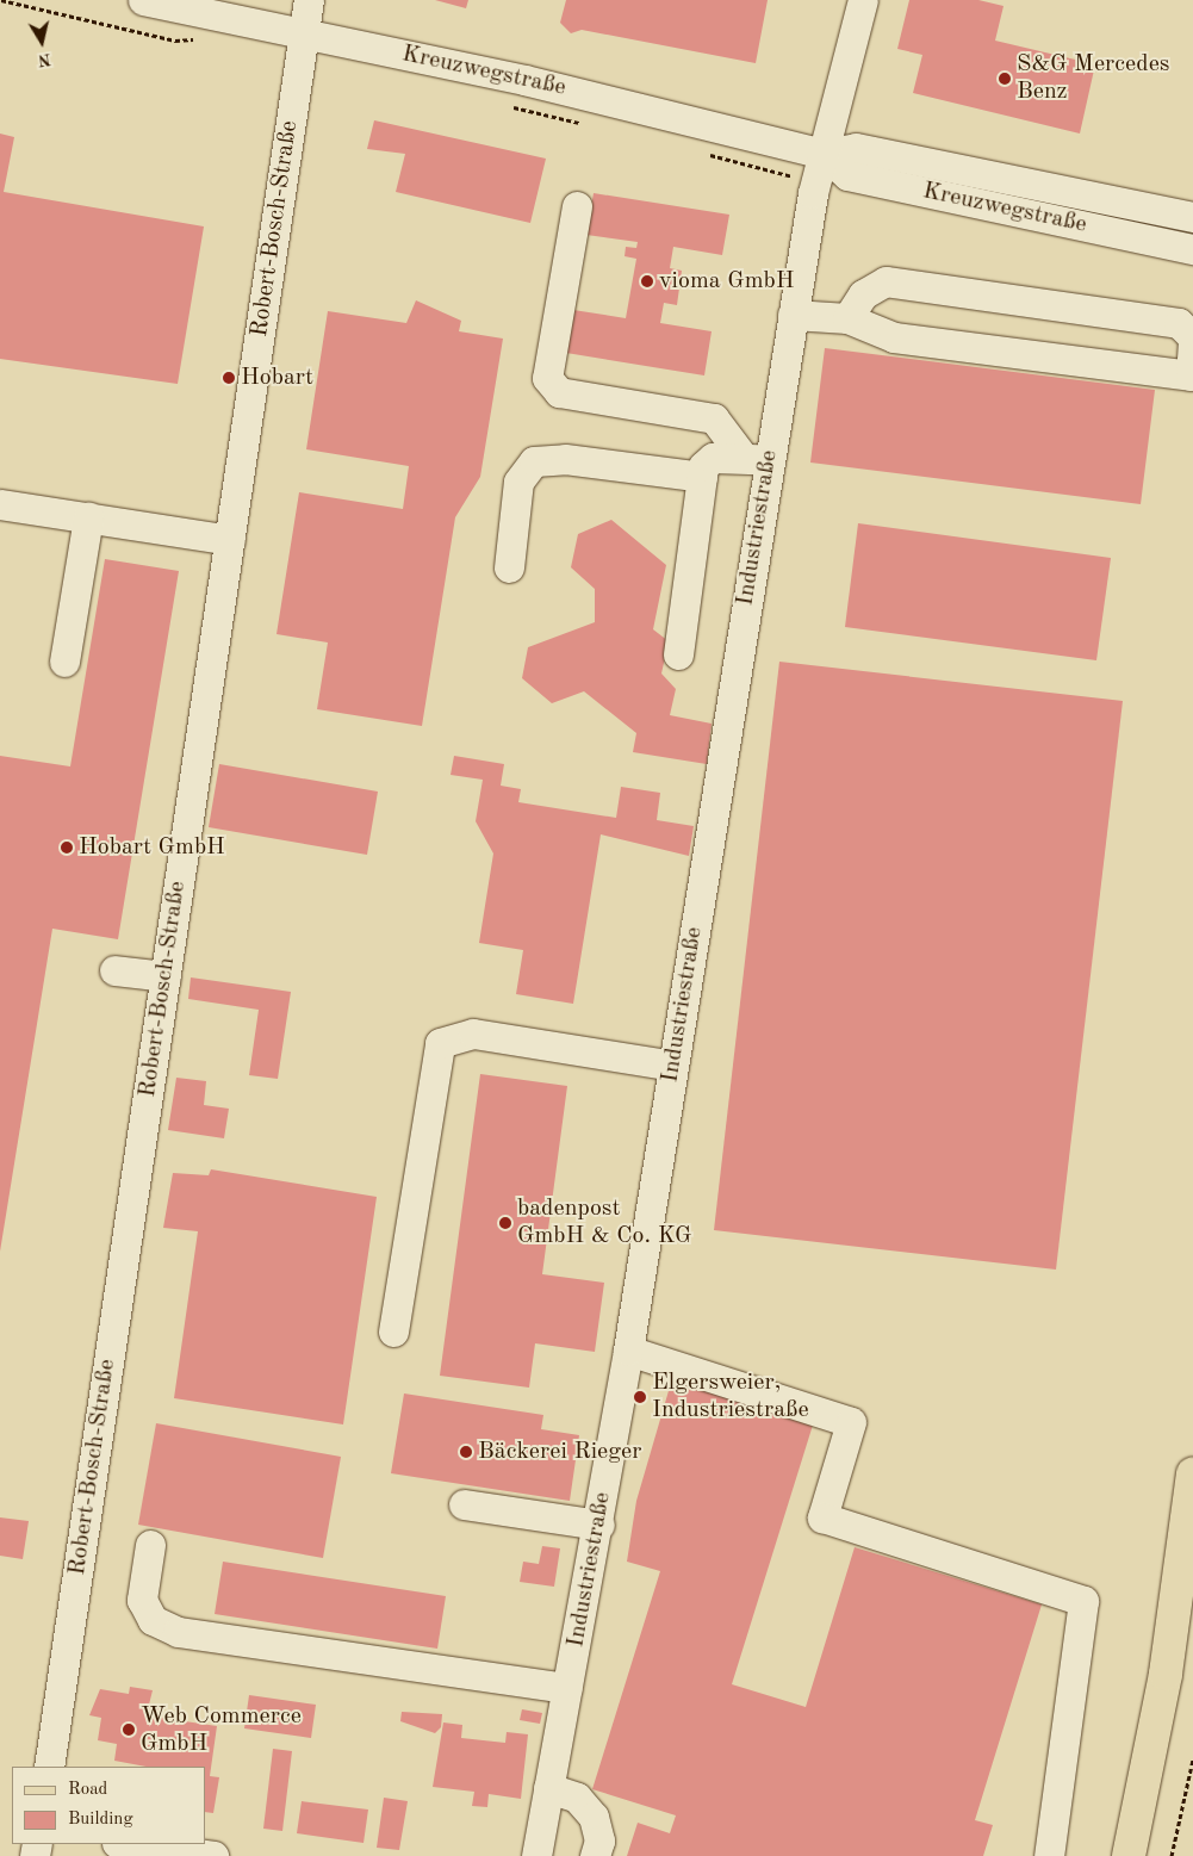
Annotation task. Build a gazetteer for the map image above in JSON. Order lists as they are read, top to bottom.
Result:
{
  "streets": {
    "street": ["Kreuzwegstraße", "Robert-Bosch-Straße", "Industriestraße"]
  },
  "crossings": [
    ["Kreuzwegstraße", "Robert-Bosch-Straße"],
    ["Kreuzwegstraße", "Industriestraße"]
  ],
  "places": [
    "S&G Mercedes Benz",
    "vioma GmbH",
    "Hobart",
    "Hobart GmbH",
    "badenpost GmbH & Co. KG",
    "Elgersweier, Industriestraße",
    "Bäckerei Rieger",
    "Web Commerce GmbH"
  ],
  "legend": ["Road", "Building"],
  "north": "bottom"
}
